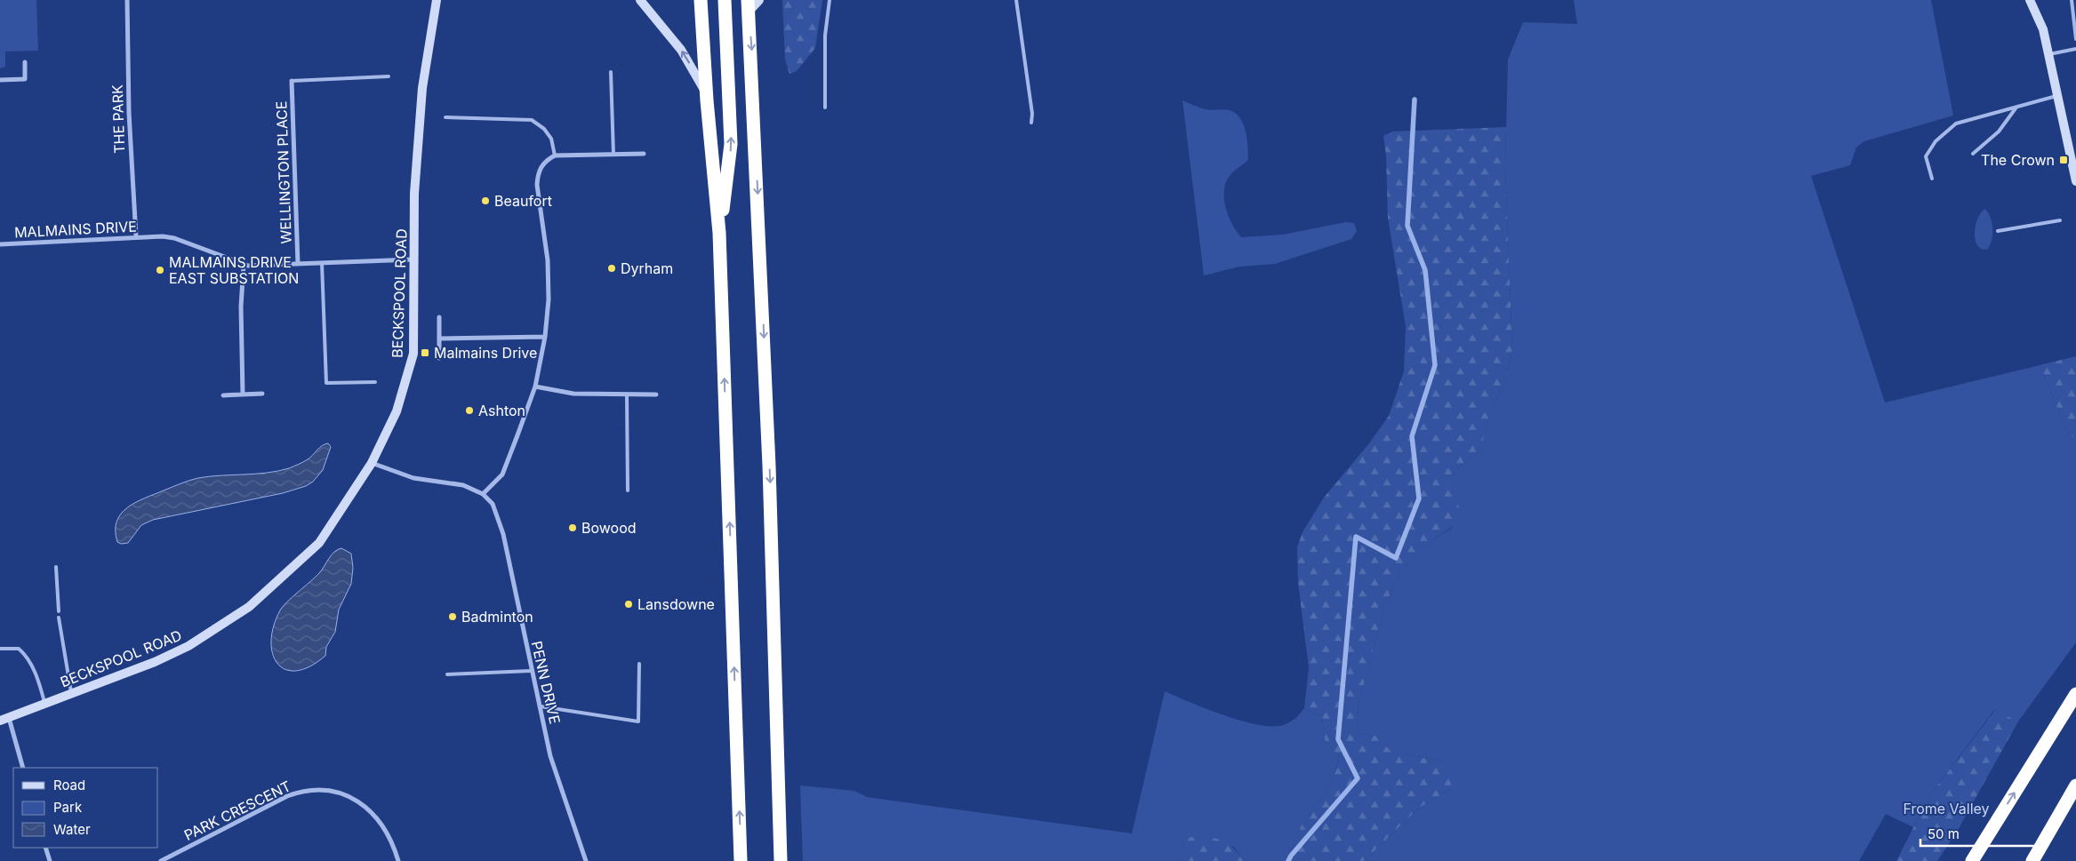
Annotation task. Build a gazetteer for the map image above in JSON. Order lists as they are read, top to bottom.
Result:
{
  "streets": {
    "street": [
      "THE PARK",
      "WELLINGTON PLACE",
      "MALMAINS DRIVE",
      "BECKSPOOL ROAD",
      "PENN DRIVE",
      "PARK CRESCENT"
    ]
  },
  "crossings": [
    ["THE PARK", "MALMAINS DRIVE"],
    ["WELLINGTON PLACE", "MALMAINS DRIVE"],
    ["MALMAINS DRIVE", "BECKSPOOL ROAD"],
    ["BECKSPOOL ROAD", "PENN DRIVE"]
  ],
  "parks": ["Frome Valley"],
  "places": {
    "transit": ["The Crown", "Malmains Drive"],
    "other": [
      "Beaufort",
      "Dyrham",
      "MALMAINS DRIVE EAST SUBSTATION",
      "Ashton",
      "Bowood",
      "Lansdowne",
      "Badminton"
    ]
  },
  "legend": ["Road", "Park", "Water"],
  "scale_bar": "50 m"
}
